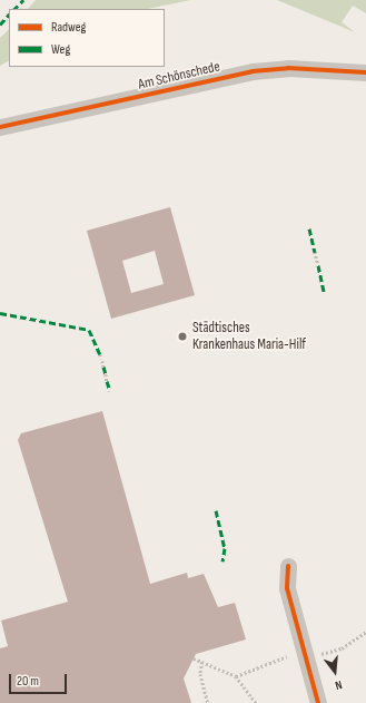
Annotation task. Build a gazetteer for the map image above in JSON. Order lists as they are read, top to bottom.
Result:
{
  "streets": {
    "street": ["Am Schönschede"]
  },
  "places": ["Städtisches Krankenhaus Maria-Hilf"],
  "legend": ["Radweg", "Weg"],
  "scale_bar": "20 m",
  "north": "bottom"
}
